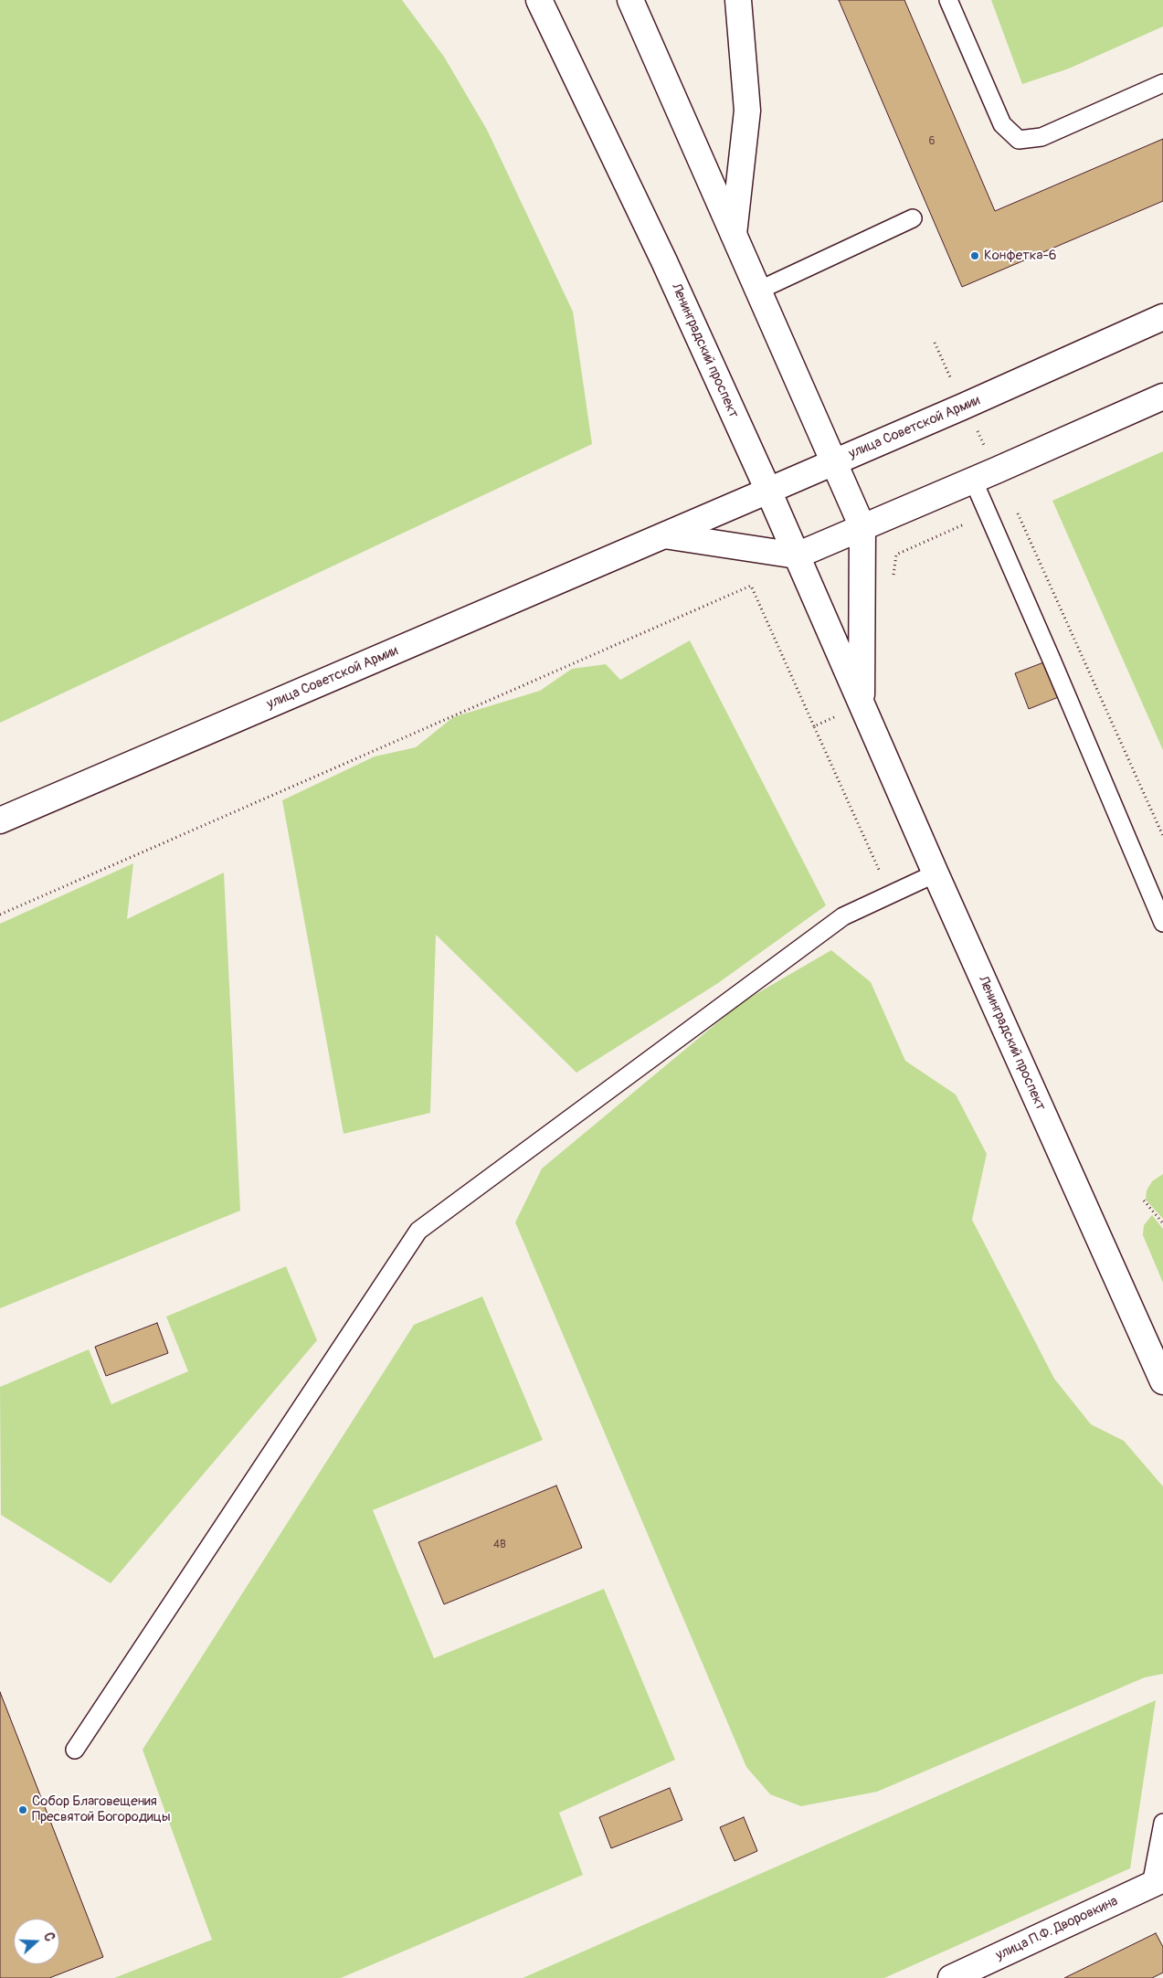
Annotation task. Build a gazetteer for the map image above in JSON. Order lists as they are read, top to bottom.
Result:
{
  "streets": {
    "main road": ["Ленинградский проспект", "улица Советской Армии", "улица П.Ф. Дворовкина"]
  },
  "crossings": [
    ["Ленинградский проспект", "улица Советской Армии"]
  ],
  "places": ["Конфетка-6", "Собор Благовещения Пресвятой Богородицы"],
  "house_numbers": ["6", "4В"],
  "north": "right"
}
